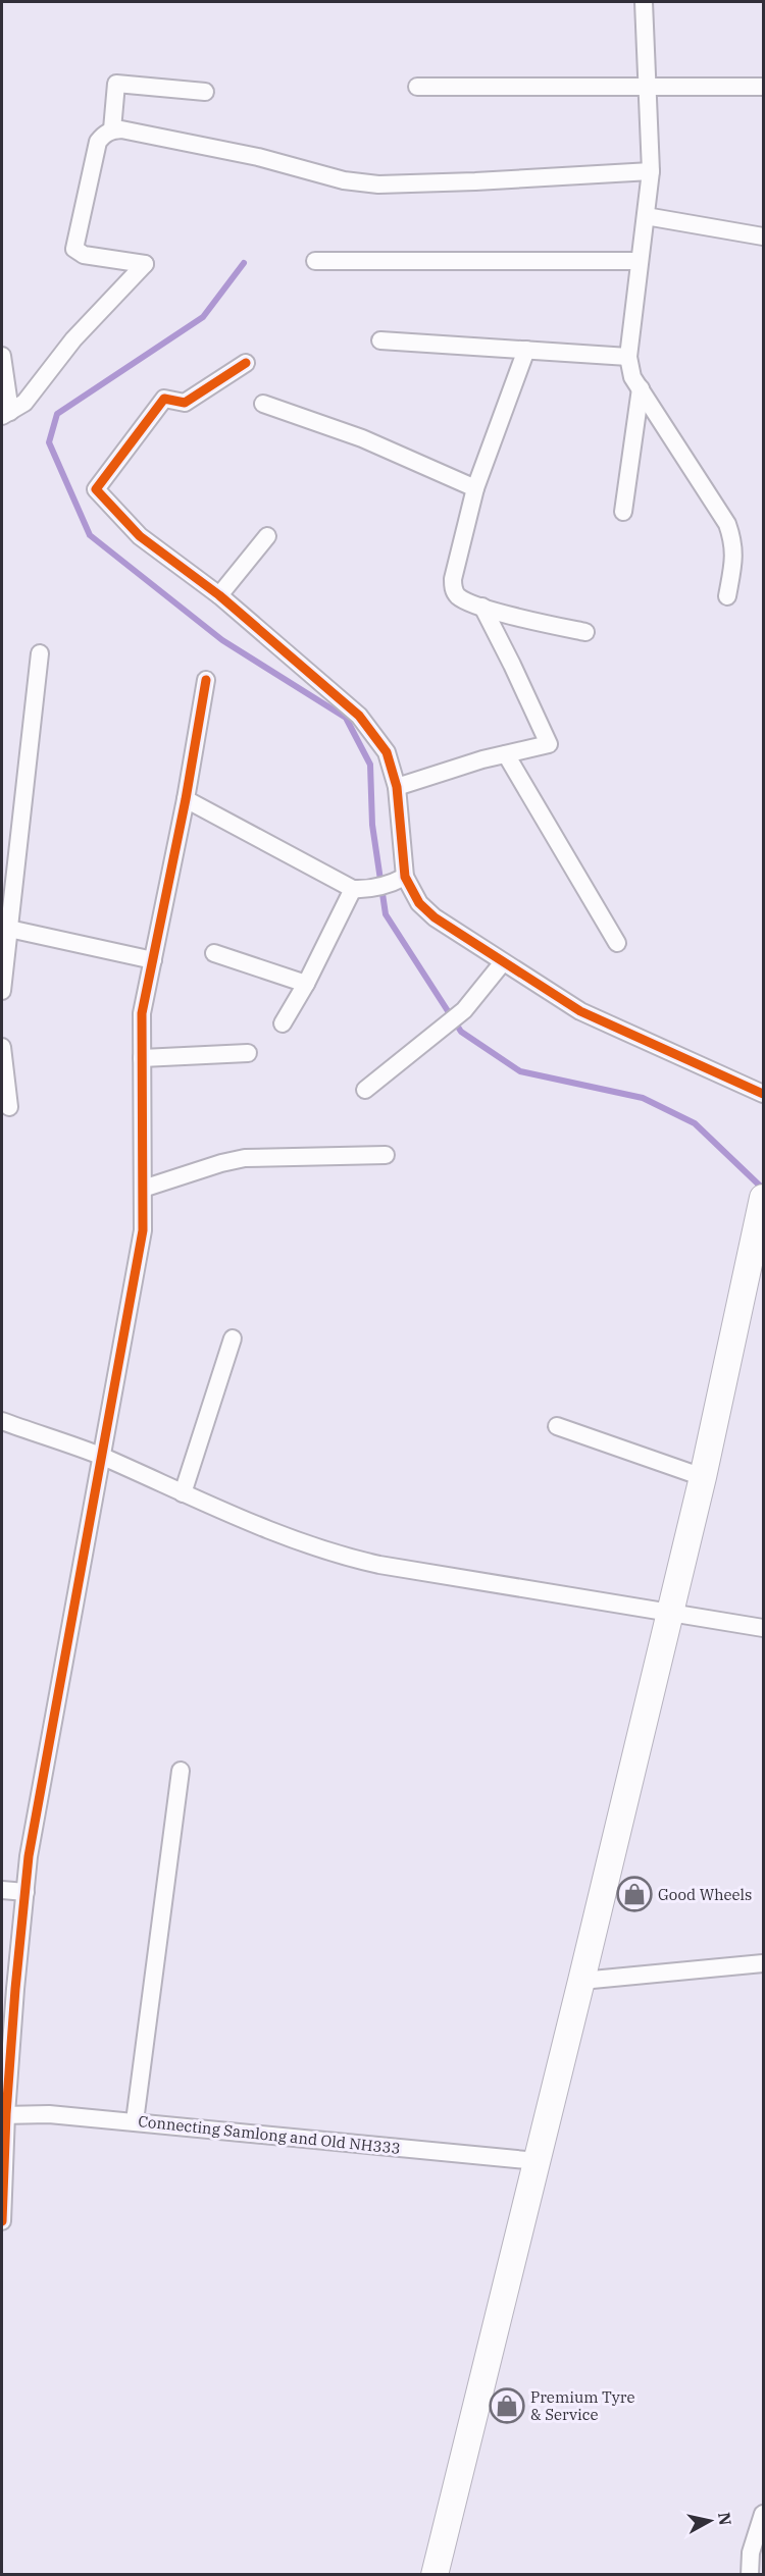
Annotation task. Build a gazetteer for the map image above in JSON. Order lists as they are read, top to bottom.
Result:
{
  "streets": {
    "street": ["Connecting Samlong and Old NH333"]
  },
  "places": {
    "shop": ["Good Wheels", "Premium Tyre & Service"]
  },
  "north": "right"
}
